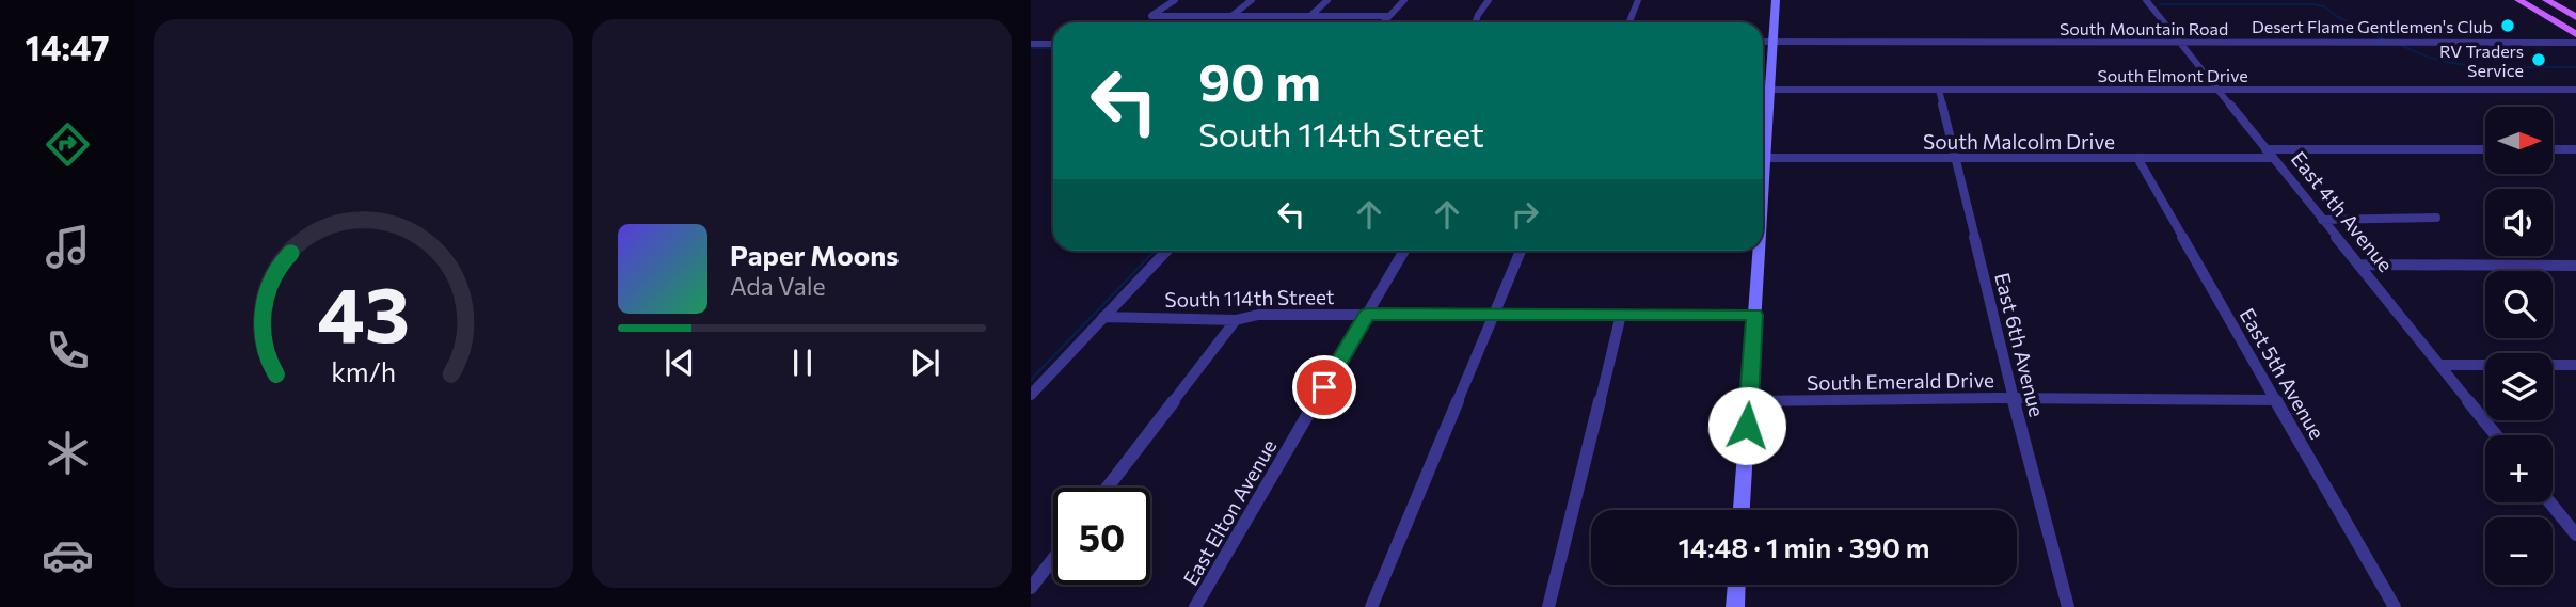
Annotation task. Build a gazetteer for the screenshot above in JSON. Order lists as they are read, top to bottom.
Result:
{
  "streets": {
    "street": [
      "South Mountain Road",
      "South Elmont Drive",
      "South Malcolm Drive",
      "East 4th Avenue",
      "South 114th Street",
      "East 6th Avenue",
      "East 5th Avenue",
      "South Emerald Drive",
      "East Elton Avenue"
    ]
  },
  "crossings": [
    ["South Mountain Road", "East 4th Avenue"],
    ["South Elmont Drive", "East 4th Avenue"],
    ["South Elmont Drive", "East 6th Avenue"],
    ["South Malcolm Drive", "East 4th Avenue"],
    ["South Malcolm Drive", "East 6th Avenue"],
    ["South Malcolm Drive", "East 5th Avenue"],
    ["South 114th Street", "East Elton Avenue"],
    ["East 6th Avenue", "South Emerald Drive"],
    ["East 5th Avenue", "South Emerald Drive"]
  ],
  "places": ["Desert Flame Gentlemen's Club", "RV Traders Service"],
  "north": "right",
  "page": {
    "tabs": "14:47",
    "turn": ["90 m", "South 114th Street"],
    "map_buttons": ["+", "−"],
    "song": ["Paper Moons", "Ada Vale"],
    "limit": "50",
    "trip": "14:48 · 1 min · 390 m",
    "gauge": ["43", "km/h"]
  }
}
